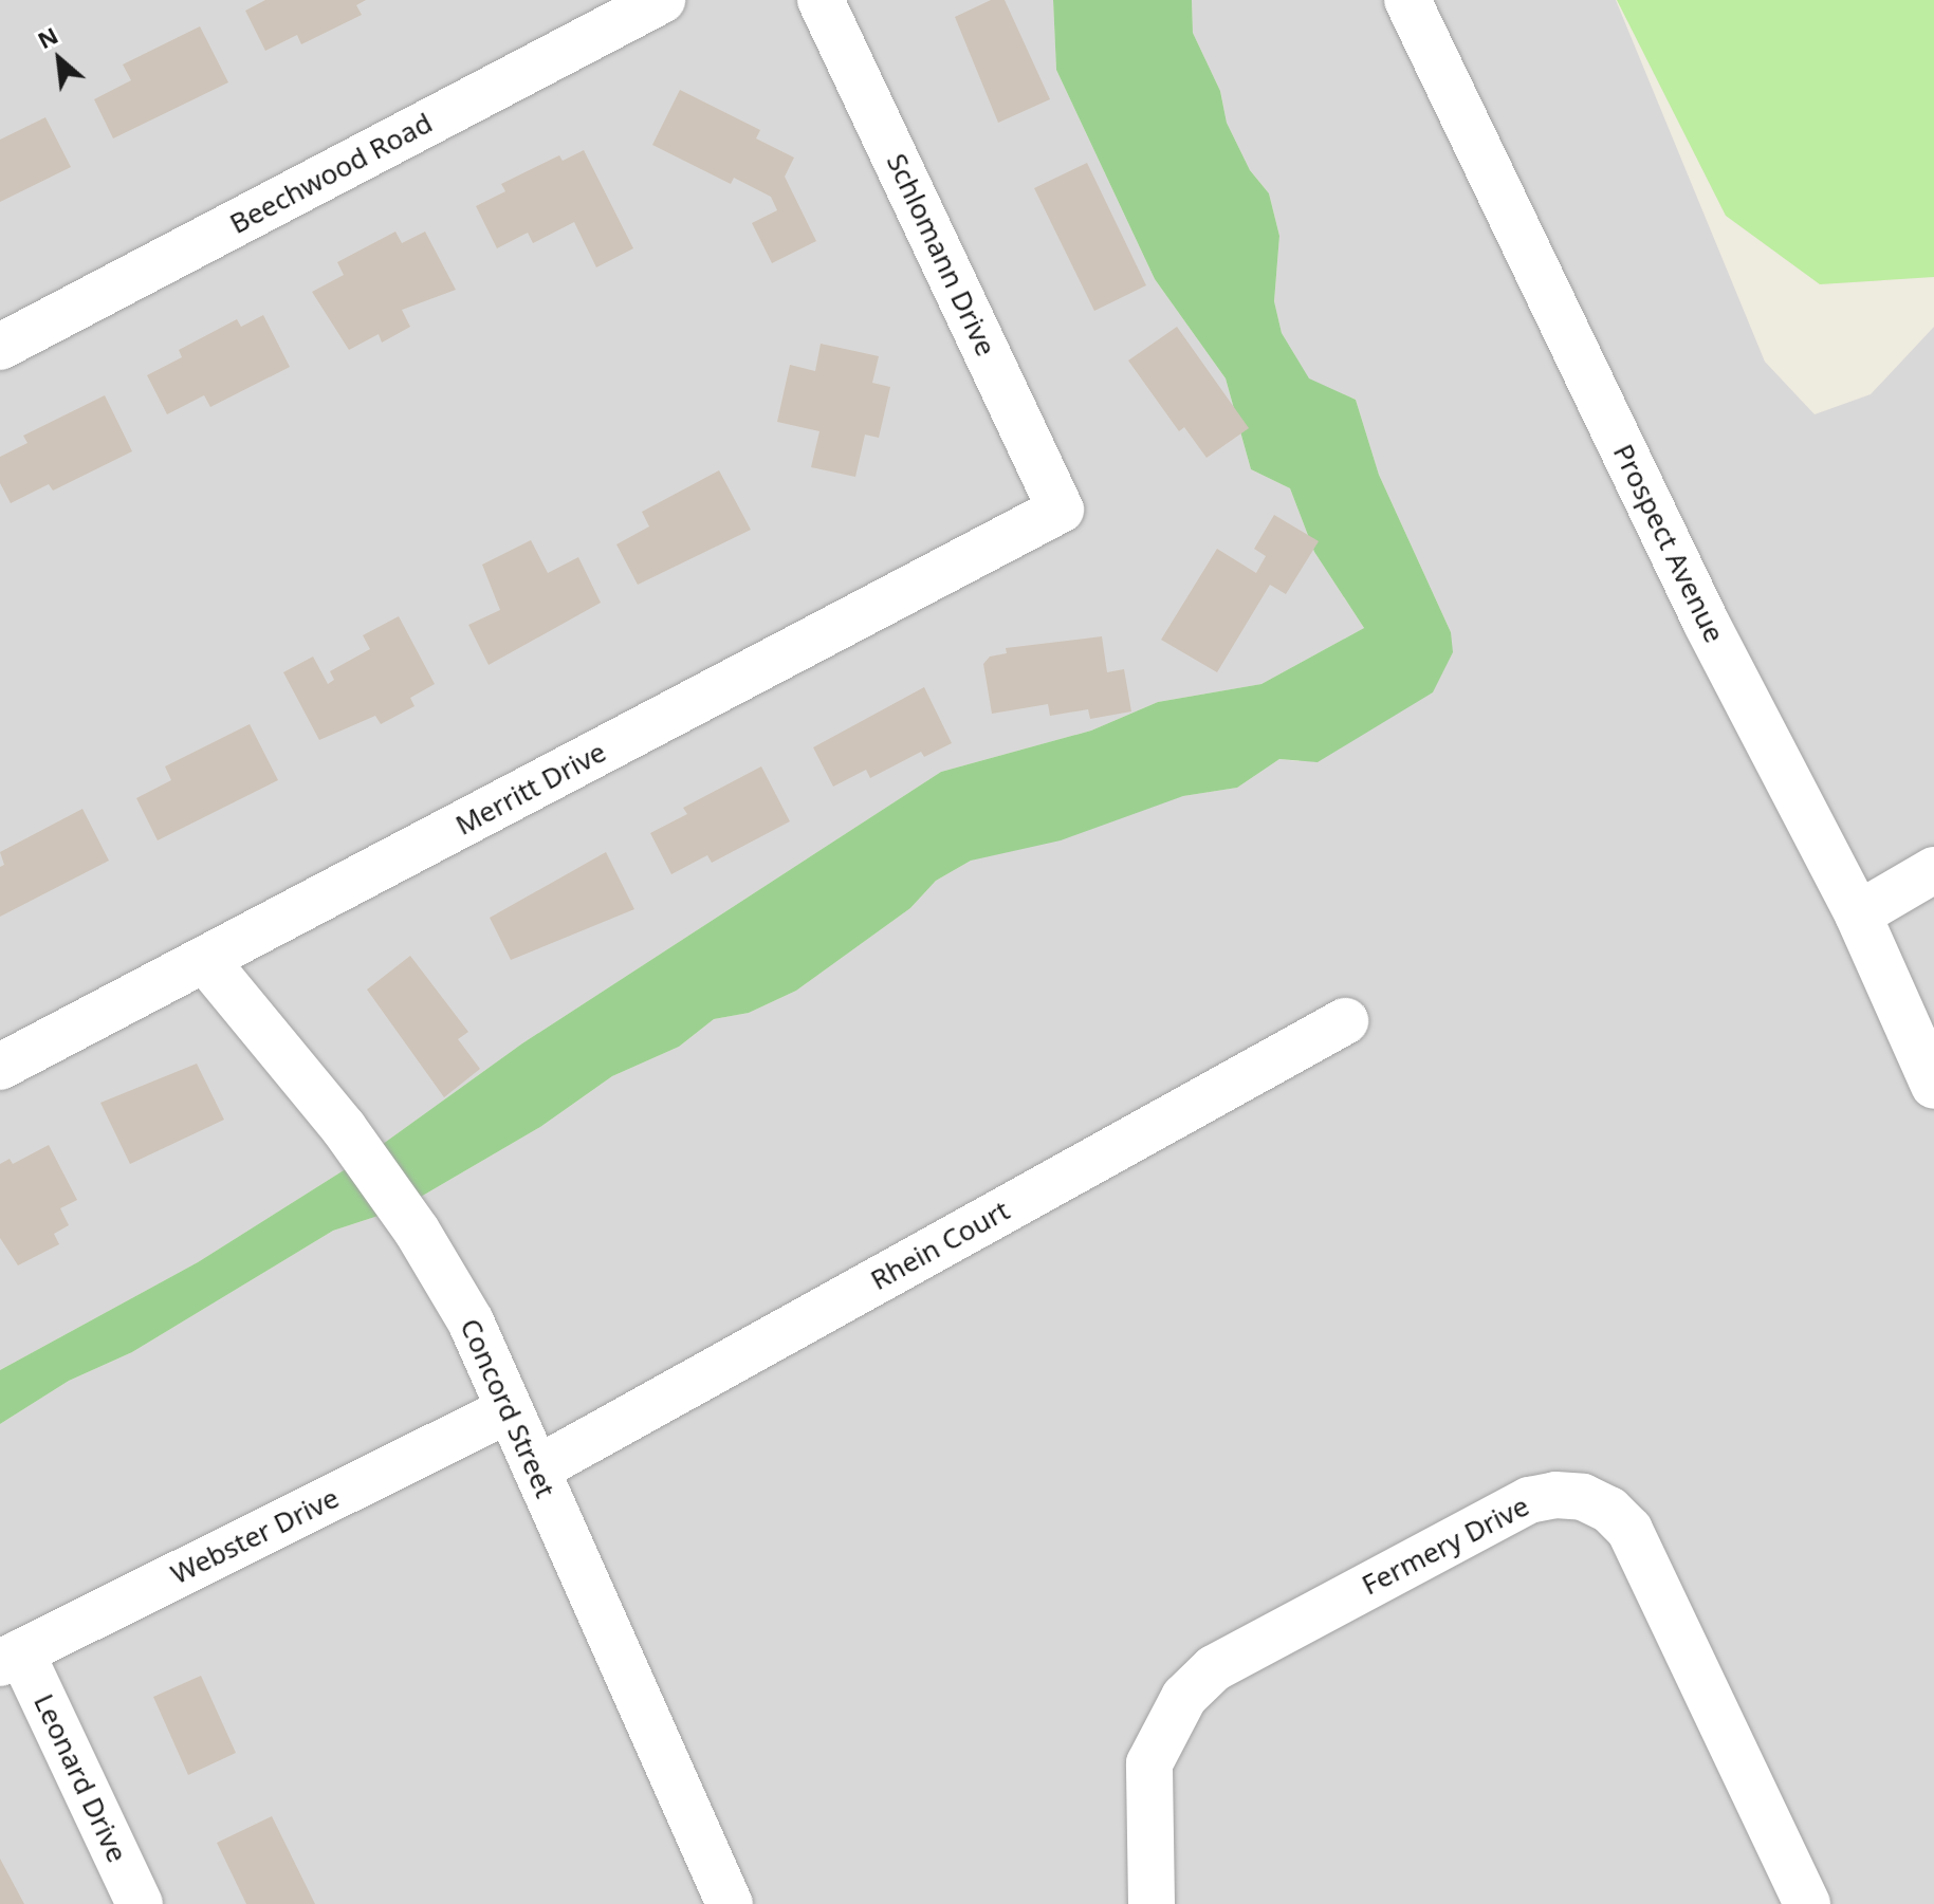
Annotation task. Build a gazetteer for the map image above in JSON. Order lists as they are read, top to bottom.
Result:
{
  "streets": {
    "street": [
      "Beechwood Road",
      "Schlomann Drive",
      "Prospect Avenue",
      "Merritt Drive",
      "Rhein Court",
      "Concord Street",
      "Webster Drive",
      "Fermery Drive",
      "Leonard Drive"
    ]
  },
  "crossings": [
    ["Schlomann Drive", "Merritt Drive"],
    ["Merritt Drive", "Concord Street"],
    ["Rhein Court", "Concord Street"],
    ["Concord Street", "Webster Drive"],
    ["Webster Drive", "Leonard Drive"]
  ],
  "north": "top left"
}
